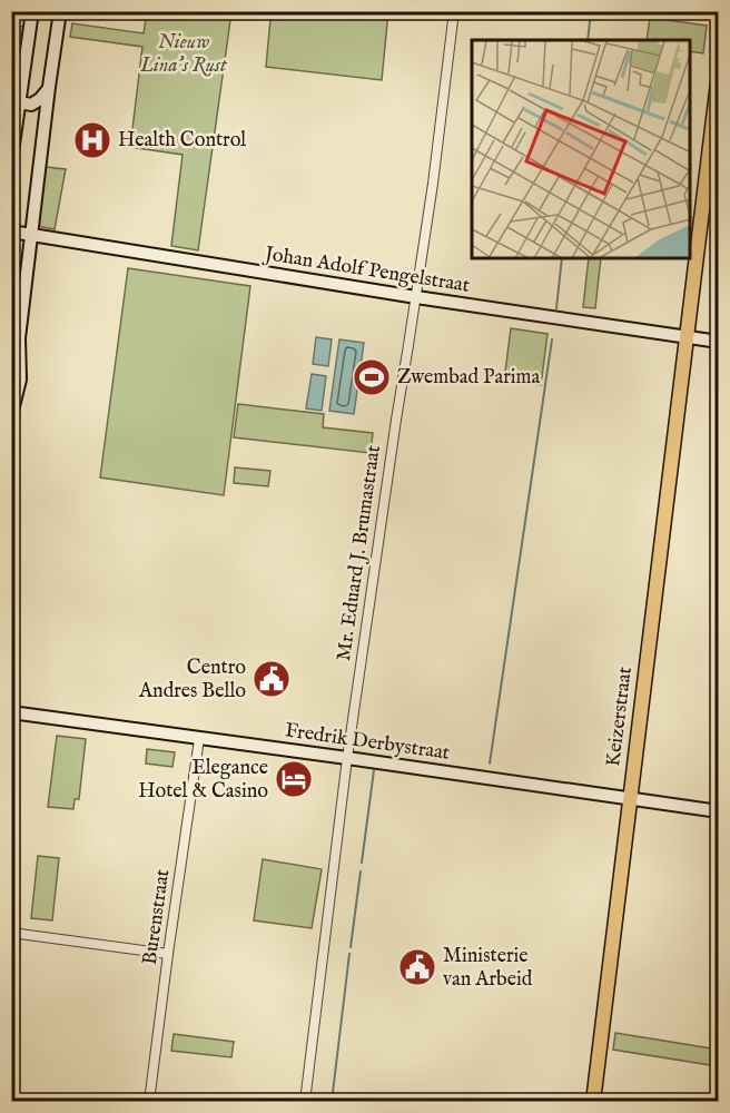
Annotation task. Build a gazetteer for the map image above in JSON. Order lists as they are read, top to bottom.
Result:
{
  "streets": {
    "main road": ["Johan Adolf Pengelstraat", "Keizerstraat", "Fredrik Derbystraat"],
    "street": ["Mr. Eduard J. Brumastraat", "Burenstraat"]
  },
  "crossings": [
    ["Johan Adolf Pengelstraat", "Mr. Eduard J. Brumastraat"],
    ["Johan Adolf Pengelstraat", "Keizerstraat"],
    ["Mr. Eduard J. Brumastraat", "Fredrik Derbystraat"],
    ["Keizerstraat", "Fredrik Derbystraat"],
    ["Fredrik Derbystraat", "Burenstraat"]
  ],
  "parks": ["Nieuw Lina's Rust"],
  "places": {
    "hospital": ["Health Control"],
    "sports": ["Zwembad Parima"],
    "public building": ["Centro Andres Bello", "Ministerie van Arbeid"],
    "hotel": ["Elegance Hotel & Casino"]
  }
}
